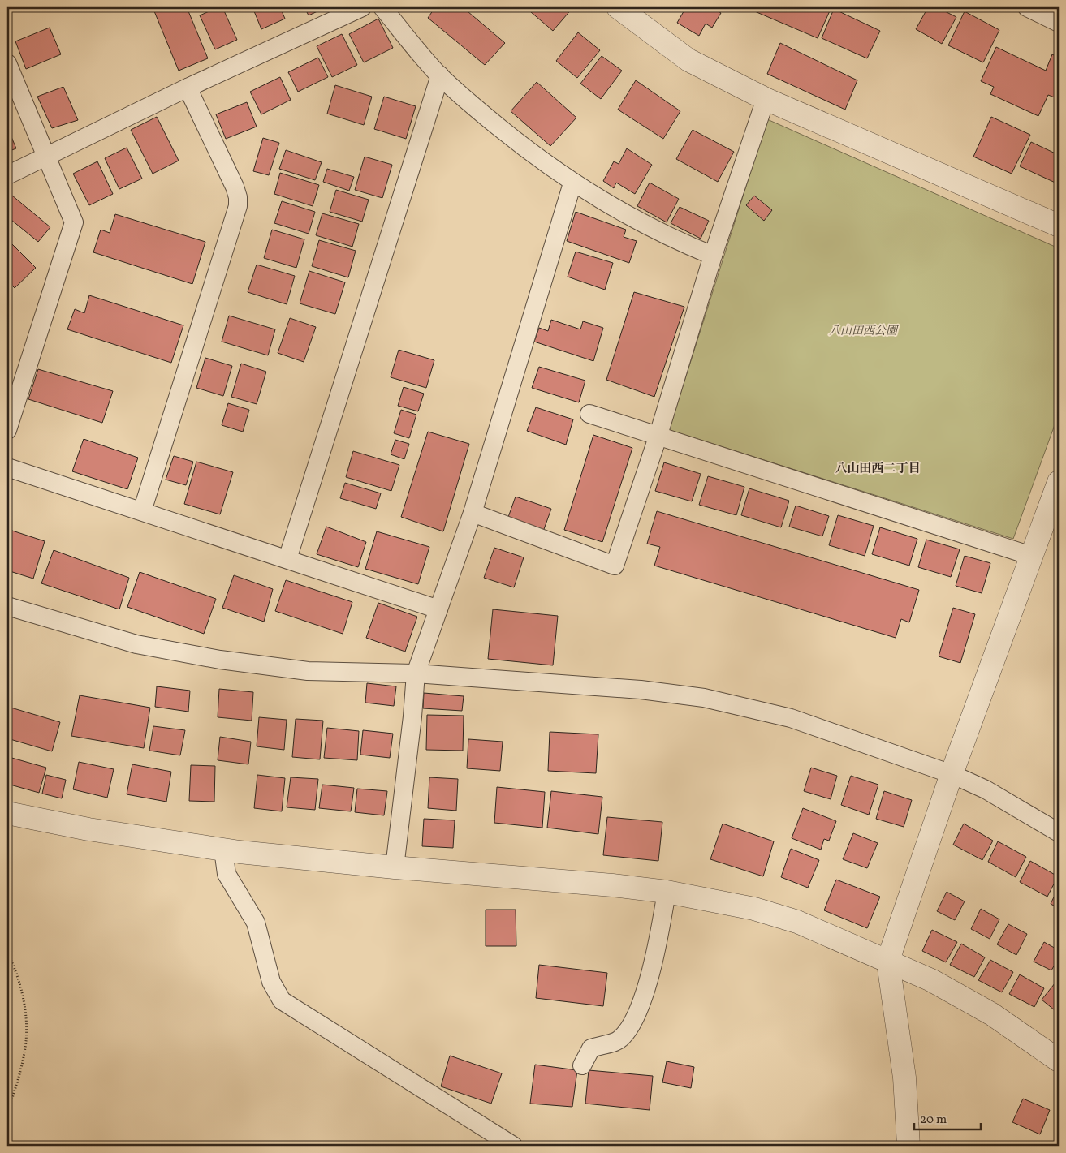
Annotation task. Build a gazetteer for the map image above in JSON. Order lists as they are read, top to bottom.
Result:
{
  "districts": ["八山田西二丁目"],
  "parks": ["八山田西公園"],
  "scale_bar": "20 m"
}
